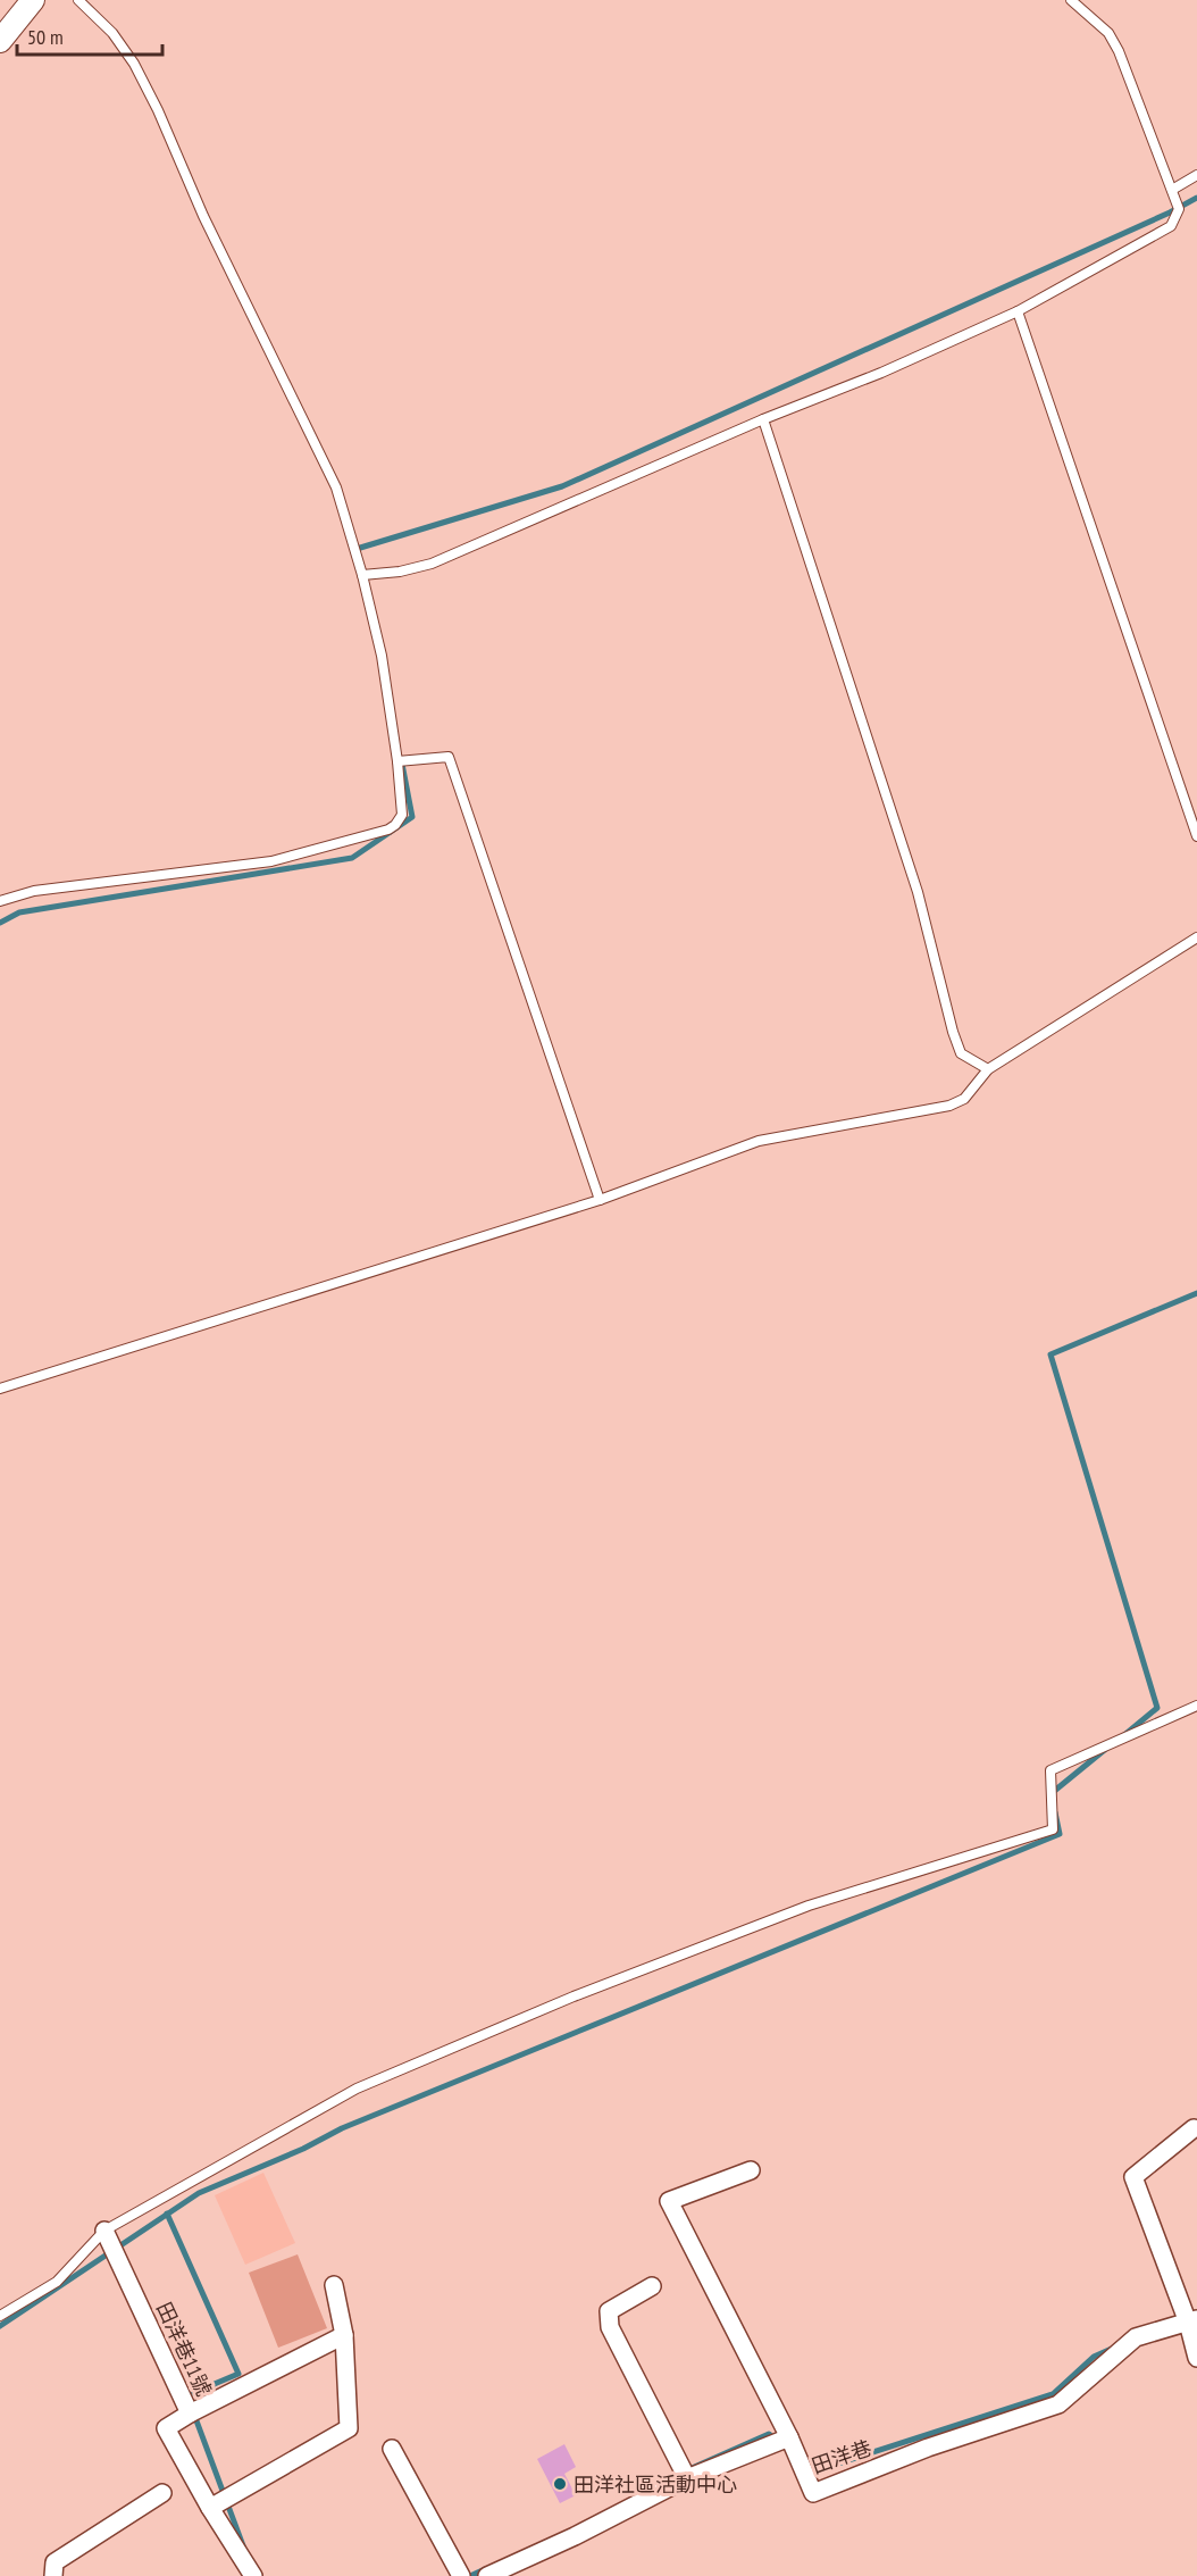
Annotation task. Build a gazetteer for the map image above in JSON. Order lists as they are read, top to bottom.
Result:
{
  "streets": {
    "street": ["田洋巷11號", "田洋巷"]
  },
  "places": ["田洋社區活動中心"],
  "scale_bar": "50 m"
}
